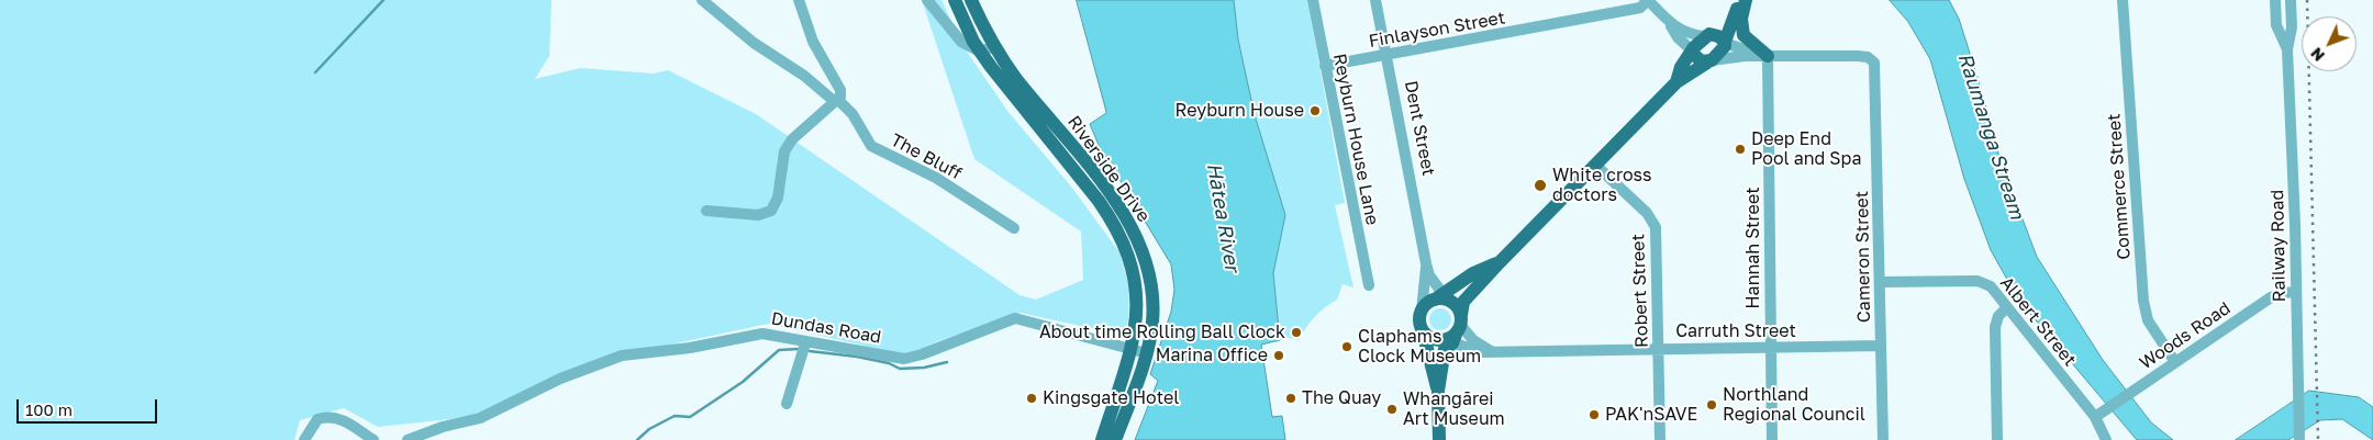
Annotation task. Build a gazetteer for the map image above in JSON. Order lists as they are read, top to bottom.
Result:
{
  "streets": {
    "main road": ["Riverside Drive"],
    "street": [
      "Finlayson Street",
      "Dent Street",
      "Reyburn House Lane",
      "The Bluff",
      "Commerce Street",
      "Railway Road",
      "Hannah Street",
      "Cameron Street",
      "Robert Street",
      "Albert Street",
      "Dundas Road",
      "Carruth Street",
      "Woods Road"
    ]
  },
  "crossings": [
    ["Finlayson Street", "Dent Street"],
    ["Finlayson Street", "Reyburn House Lane"],
    ["Dent Street", "Carruth Street"],
    ["Riverside Drive", "Dundas Road"],
    ["Commerce Street", "Woods Road"],
    ["Railway Road", "Woods Road"],
    ["Hannah Street", "Cameron Street"],
    ["Hannah Street", "Carruth Street"],
    ["Cameron Street", "Albert Street"],
    ["Cameron Street", "Carruth Street"],
    ["Robert Street", "Carruth Street"],
    ["Albert Street", "Woods Road"]
  ],
  "water": ["Raumanga Stream", "Hātea River"],
  "places": [
    "Reyburn House",
    "Deep End Pool and Spa",
    "White cross doctors",
    "About time Rolling Ball Clock",
    "Claphams Clock Museum",
    "Marina Office",
    "Kingsgate Hotel",
    "The Quay",
    "Northland Regional Council",
    "Whangārei Art Museum",
    "PAK'nSAVE"
  ],
  "scale_bar": "100 m",
  "north": "bottom left"
}
